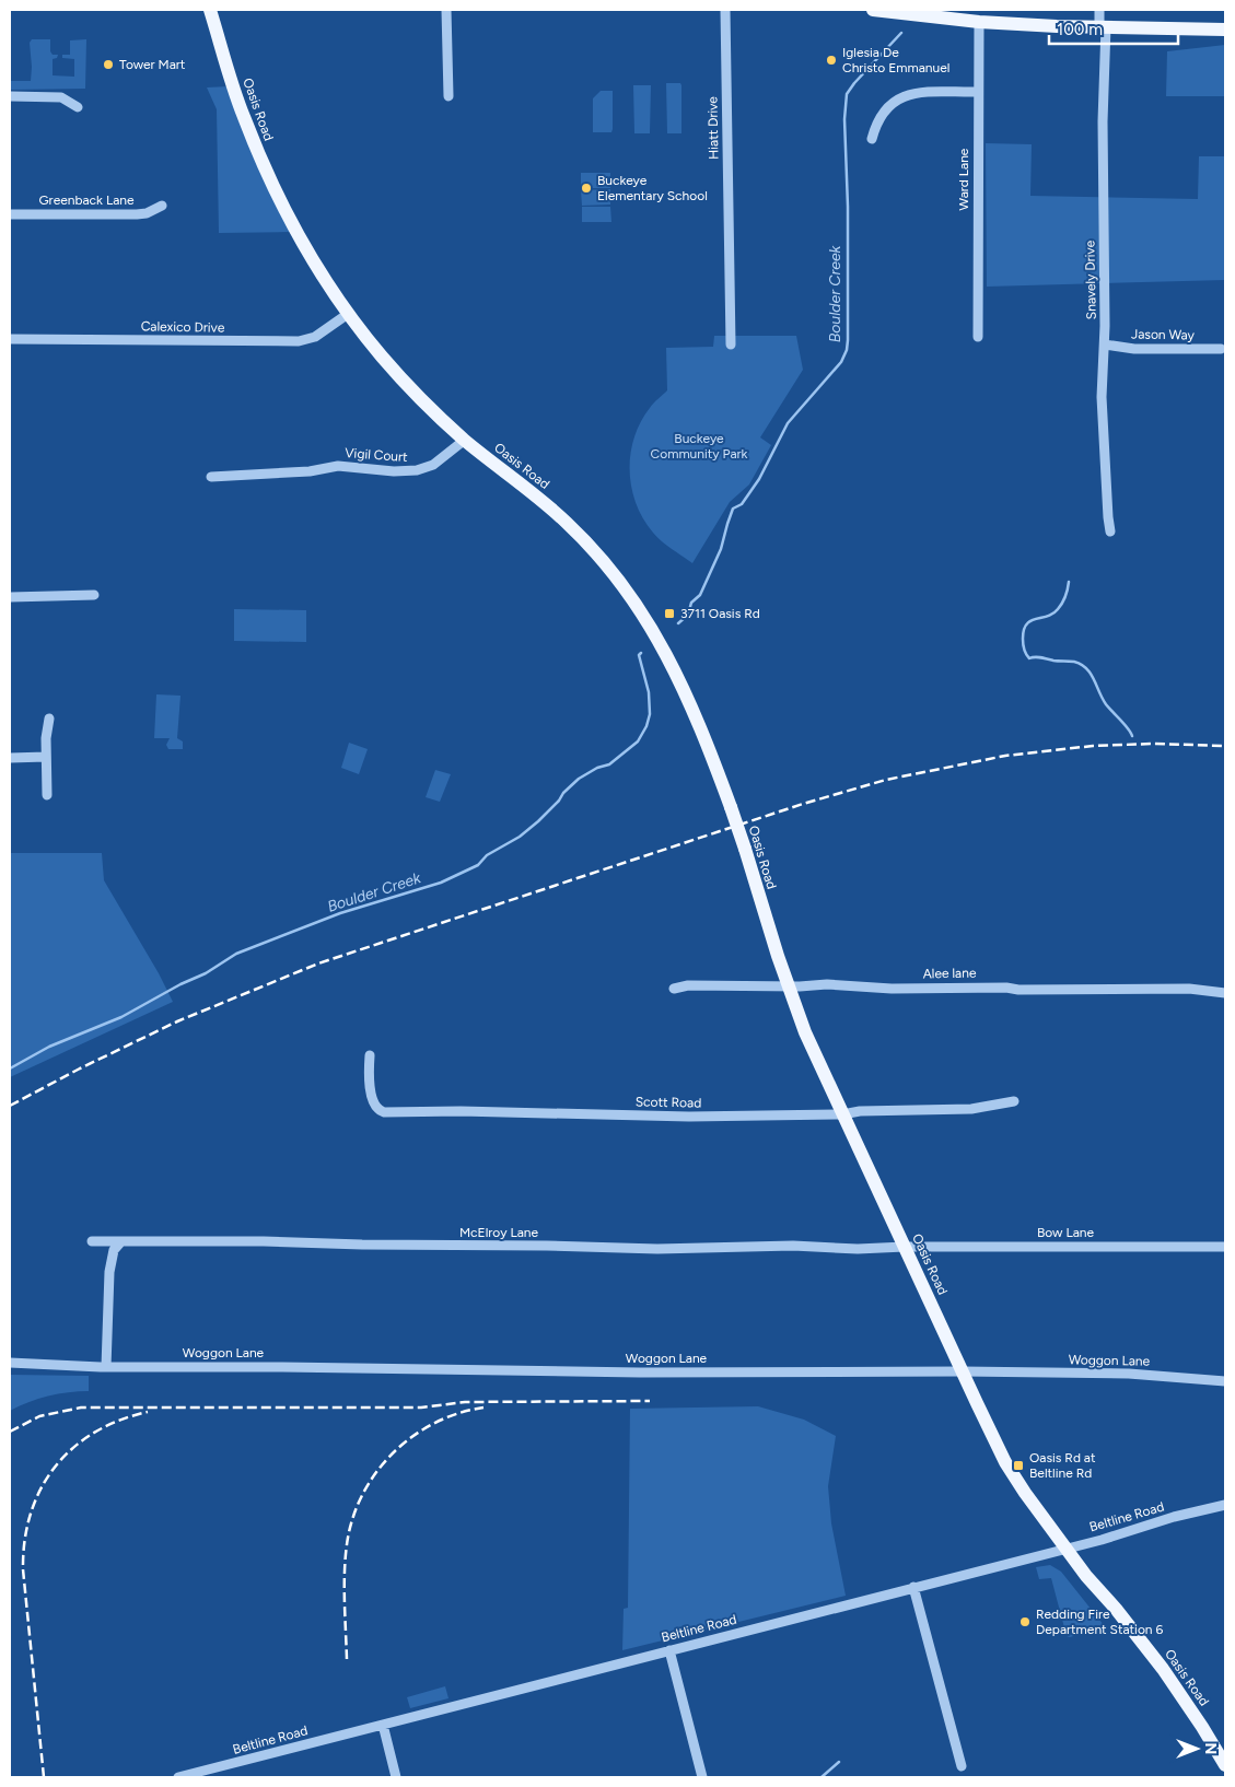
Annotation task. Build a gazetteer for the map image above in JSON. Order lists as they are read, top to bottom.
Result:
{
  "streets": {
    "main road": ["Oasis Road"],
    "street": [
      "Hiatt Drive",
      "Ward Lane",
      "Greenback Lane",
      "Snavely Drive",
      "Calexico Drive",
      "Jason Way",
      "Vigil Court",
      "Alee lane",
      "Scott Road",
      "McElroy Lane",
      "Bow Lane",
      "Woggon Lane",
      "Beltline Road"
    ]
  },
  "crossings": [
    ["Oasis Road", "Calexico Drive"],
    ["Oasis Road", "Vigil Court"],
    ["Oasis Road", "Alee lane"],
    ["Oasis Road", "Scott Road"],
    ["Oasis Road", "McElroy Lane"],
    ["Oasis Road", "Bow Lane"],
    ["Oasis Road", "Woggon Lane"],
    ["Oasis Road", "Beltline Road"],
    ["Snavely Drive", "Jason Way"],
    ["McElroy Lane", "Bow Lane"]
  ],
  "water": ["Boulder Creek"],
  "parks": ["Buckeye Community Park"],
  "places": {
    "other": [
      "Iglesia De Christo Emmanuel",
      "Tower Mart",
      "Buckeye Elementary School",
      "Redding Fire Department Station 6"
    ],
    "transit": ["3711 Oasis Rd", "Oasis Rd at Beltline Rd"]
  },
  "scale_bar": "100 m",
  "north": "right"
}
